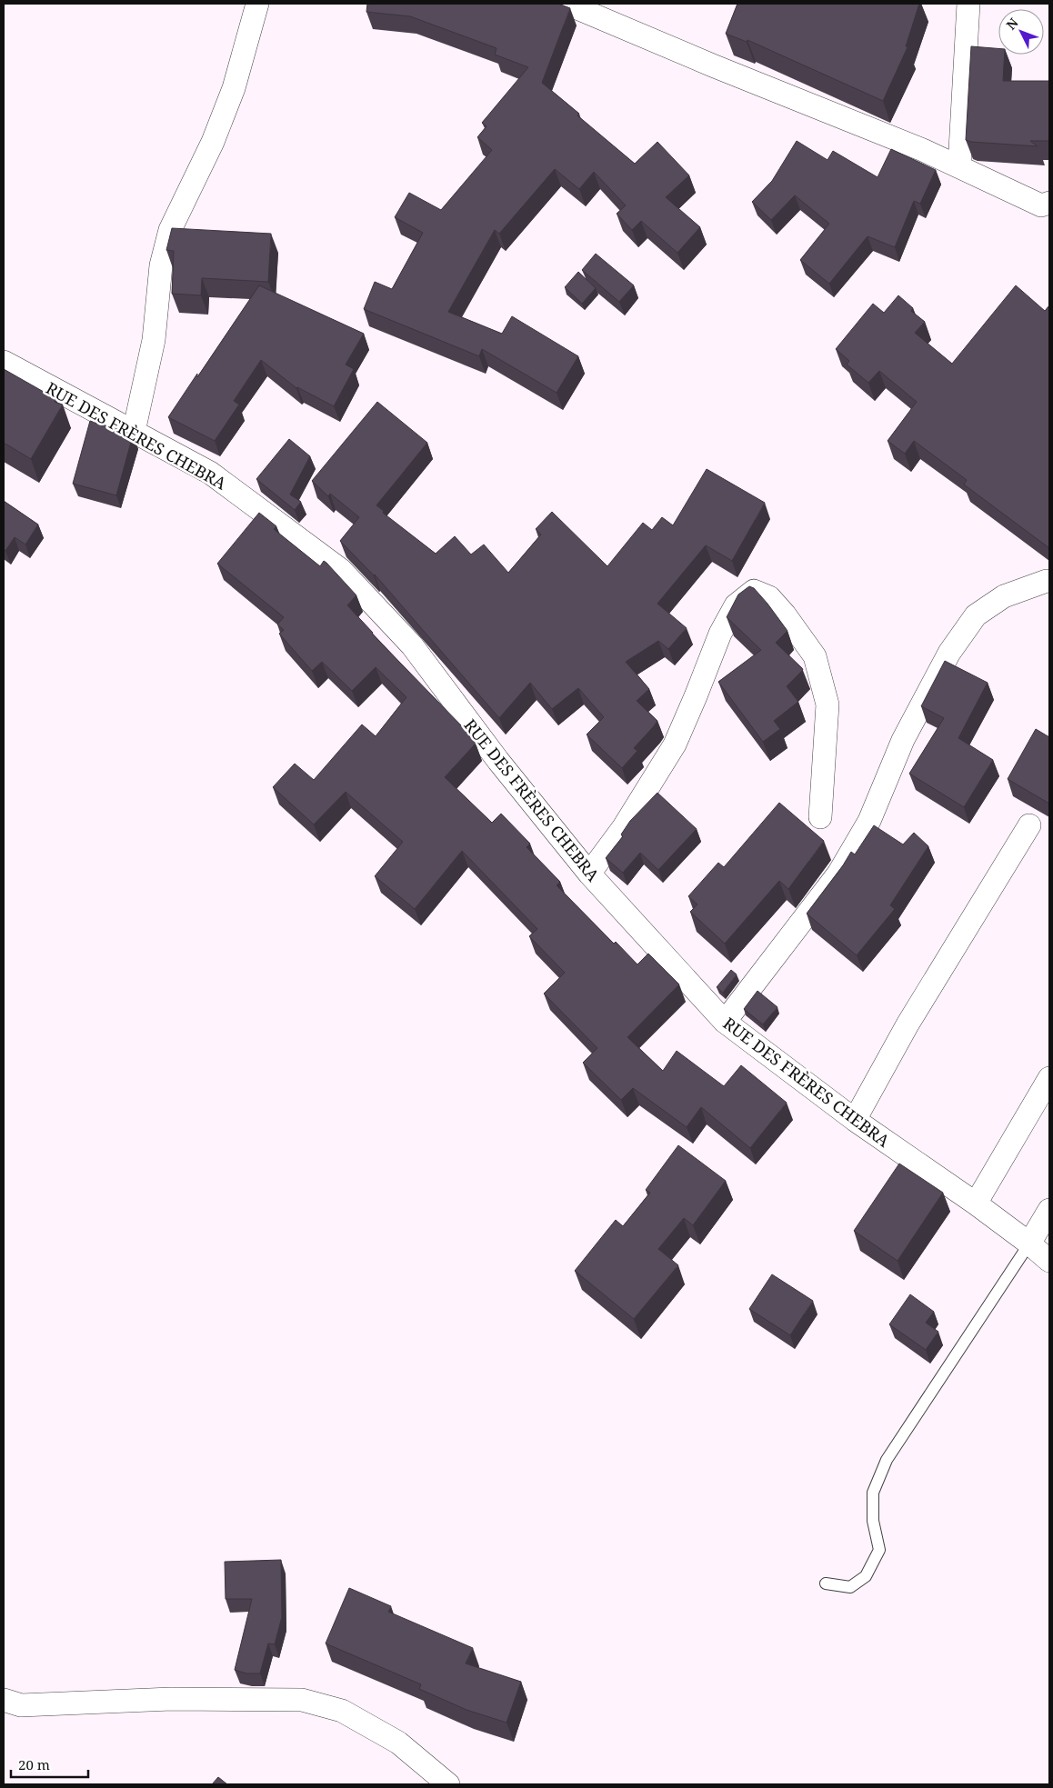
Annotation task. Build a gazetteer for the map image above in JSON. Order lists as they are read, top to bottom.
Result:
{
  "streets": {
    "street": ["RUE DES FRÈRES CHEBRA"]
  },
  "scale_bar": "20 m",
  "north": "top left"
}
